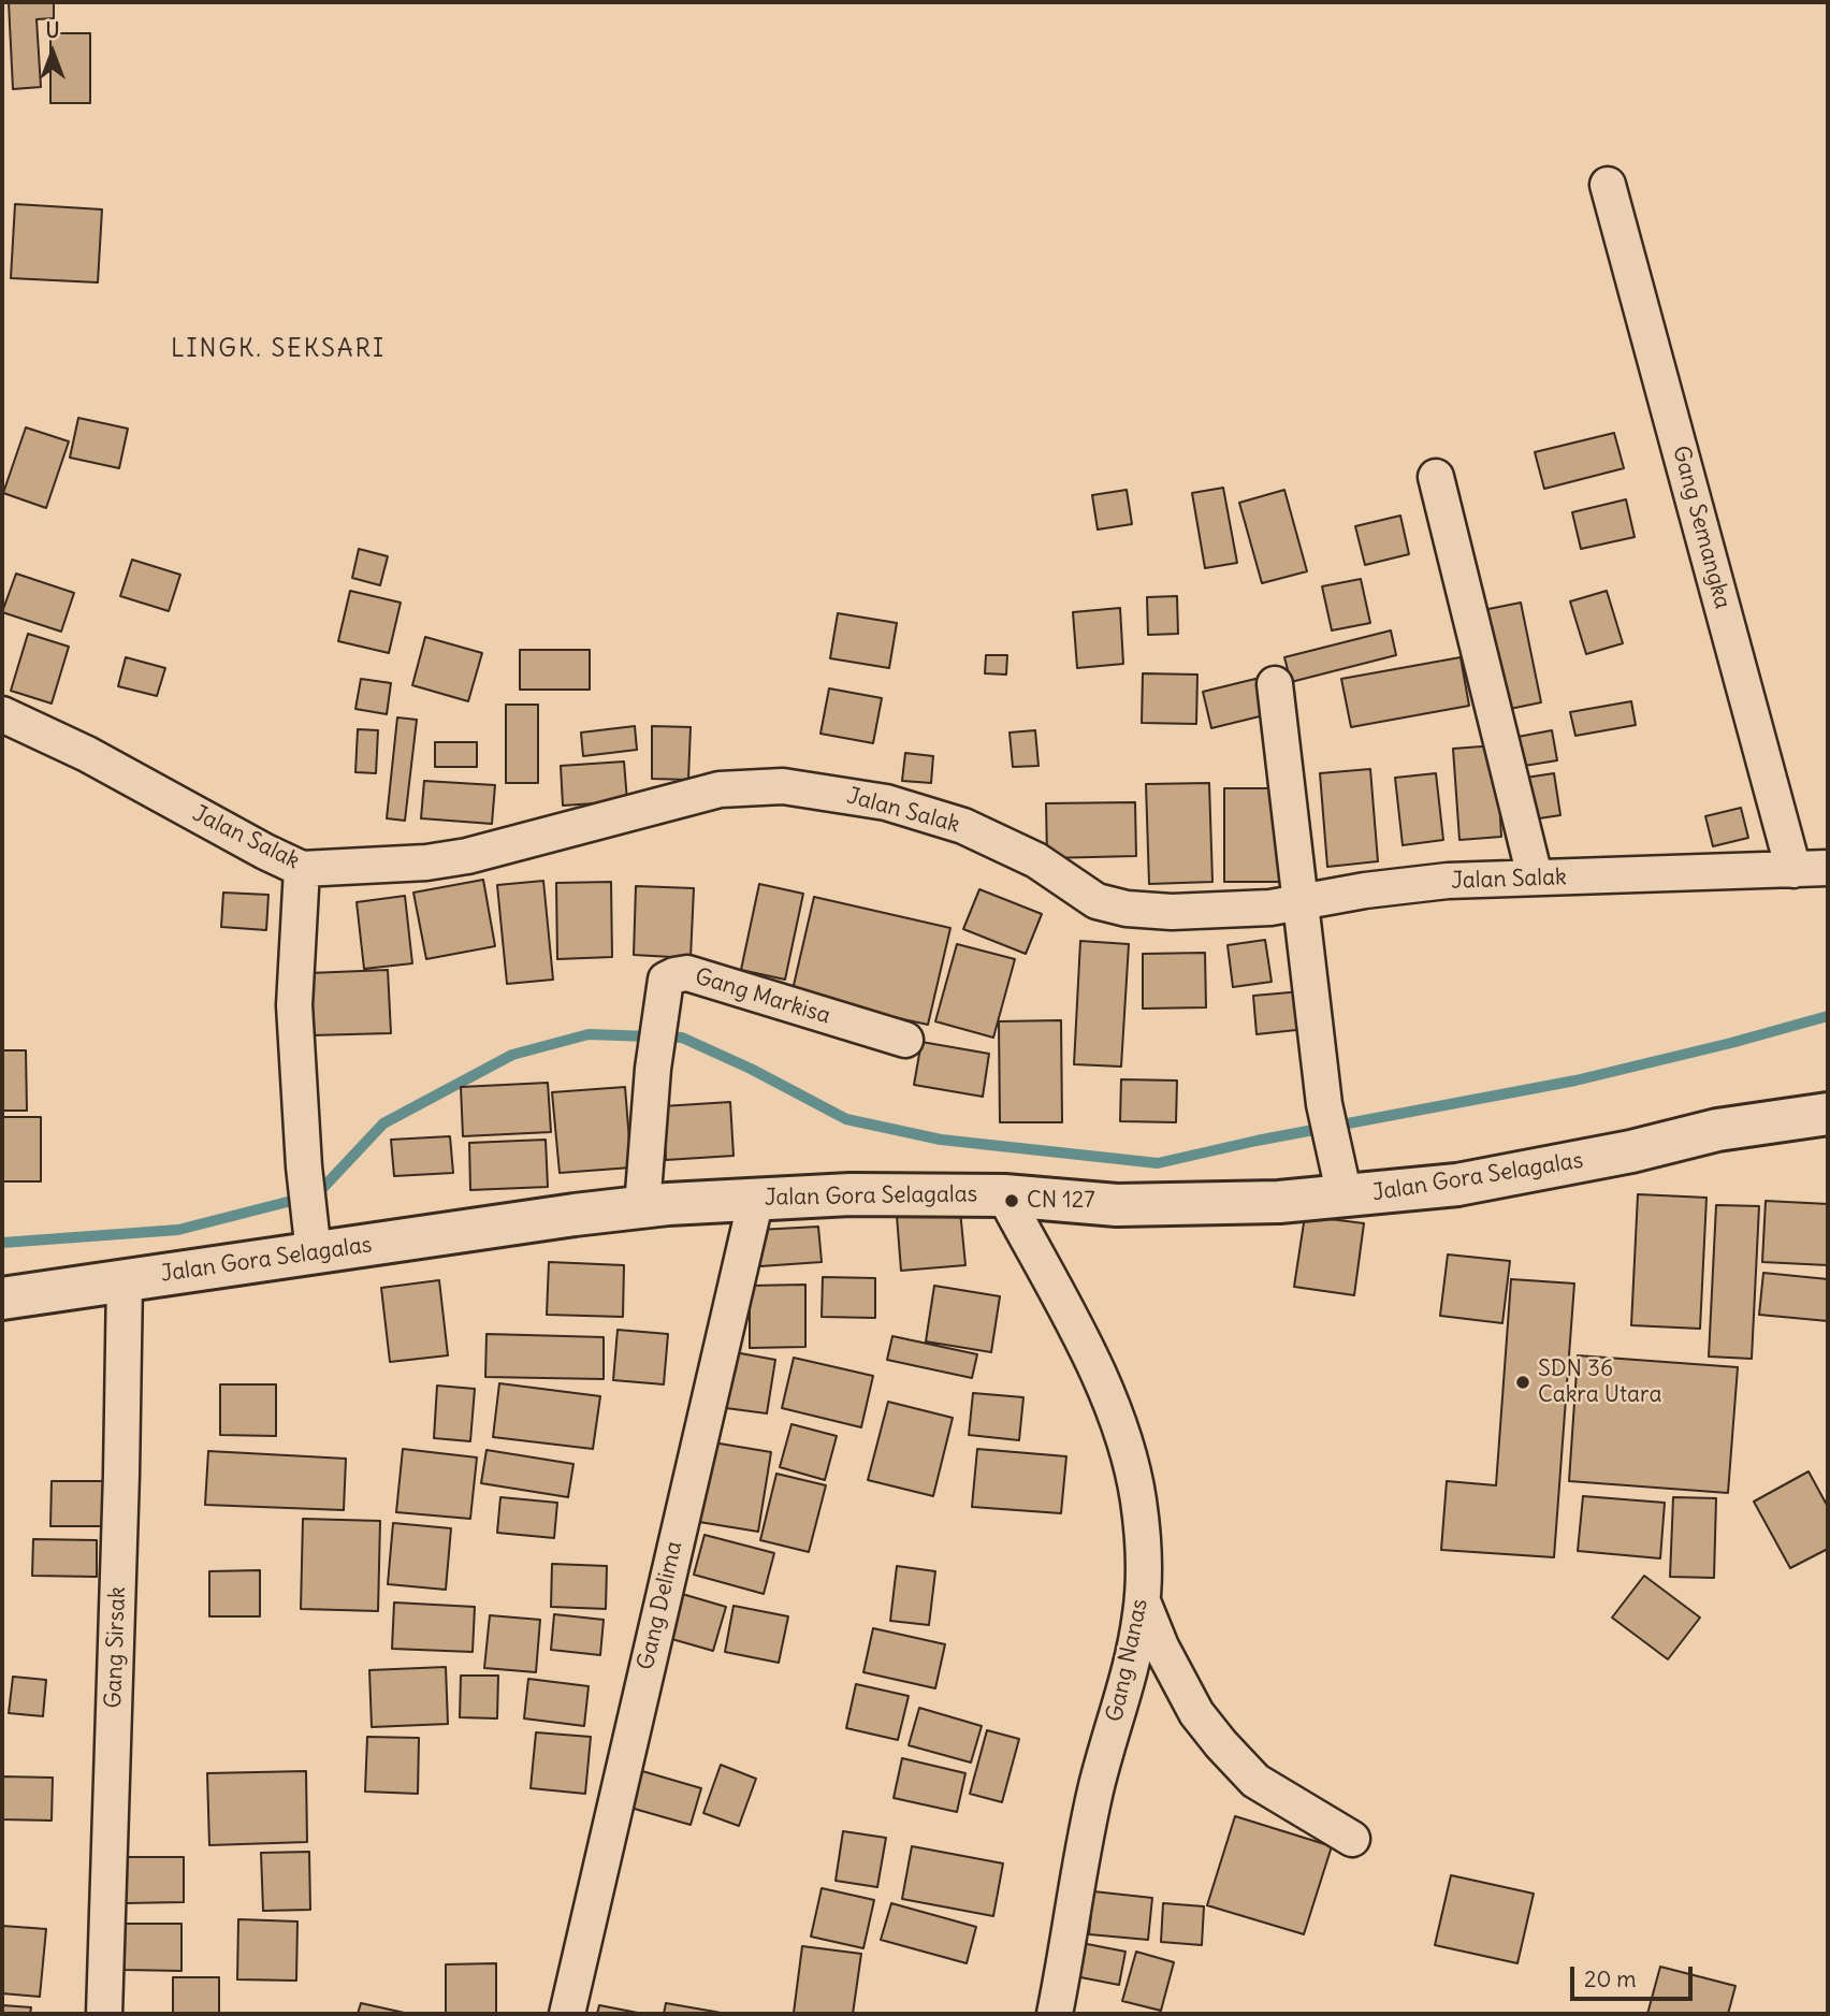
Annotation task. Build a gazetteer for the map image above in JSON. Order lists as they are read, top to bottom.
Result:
{
  "streets": {
    "street": [
      "Gang Semangka",
      "Jalan Salak",
      "Gang Markisa",
      "Jalan Gora Selagalas",
      "Gang Delima",
      "Gang Sirsak",
      "Gang Nanas"
    ]
  },
  "crossings": [
    ["Gang Semangka", "Jalan Salak"],
    ["Gang Markisa", "Jalan Gora Selagalas"],
    ["Jalan Gora Selagalas", "Gang Delima"],
    ["Jalan Gora Selagalas", "Gang Sirsak"],
    ["Jalan Gora Selagalas", "Gang Nanas"]
  ],
  "districts": ["LINGK. SEKSARI"],
  "places": ["CN 127", "SDN 36 Cakra Utara"],
  "scale_bar": "20 m",
  "north": "top"
}
